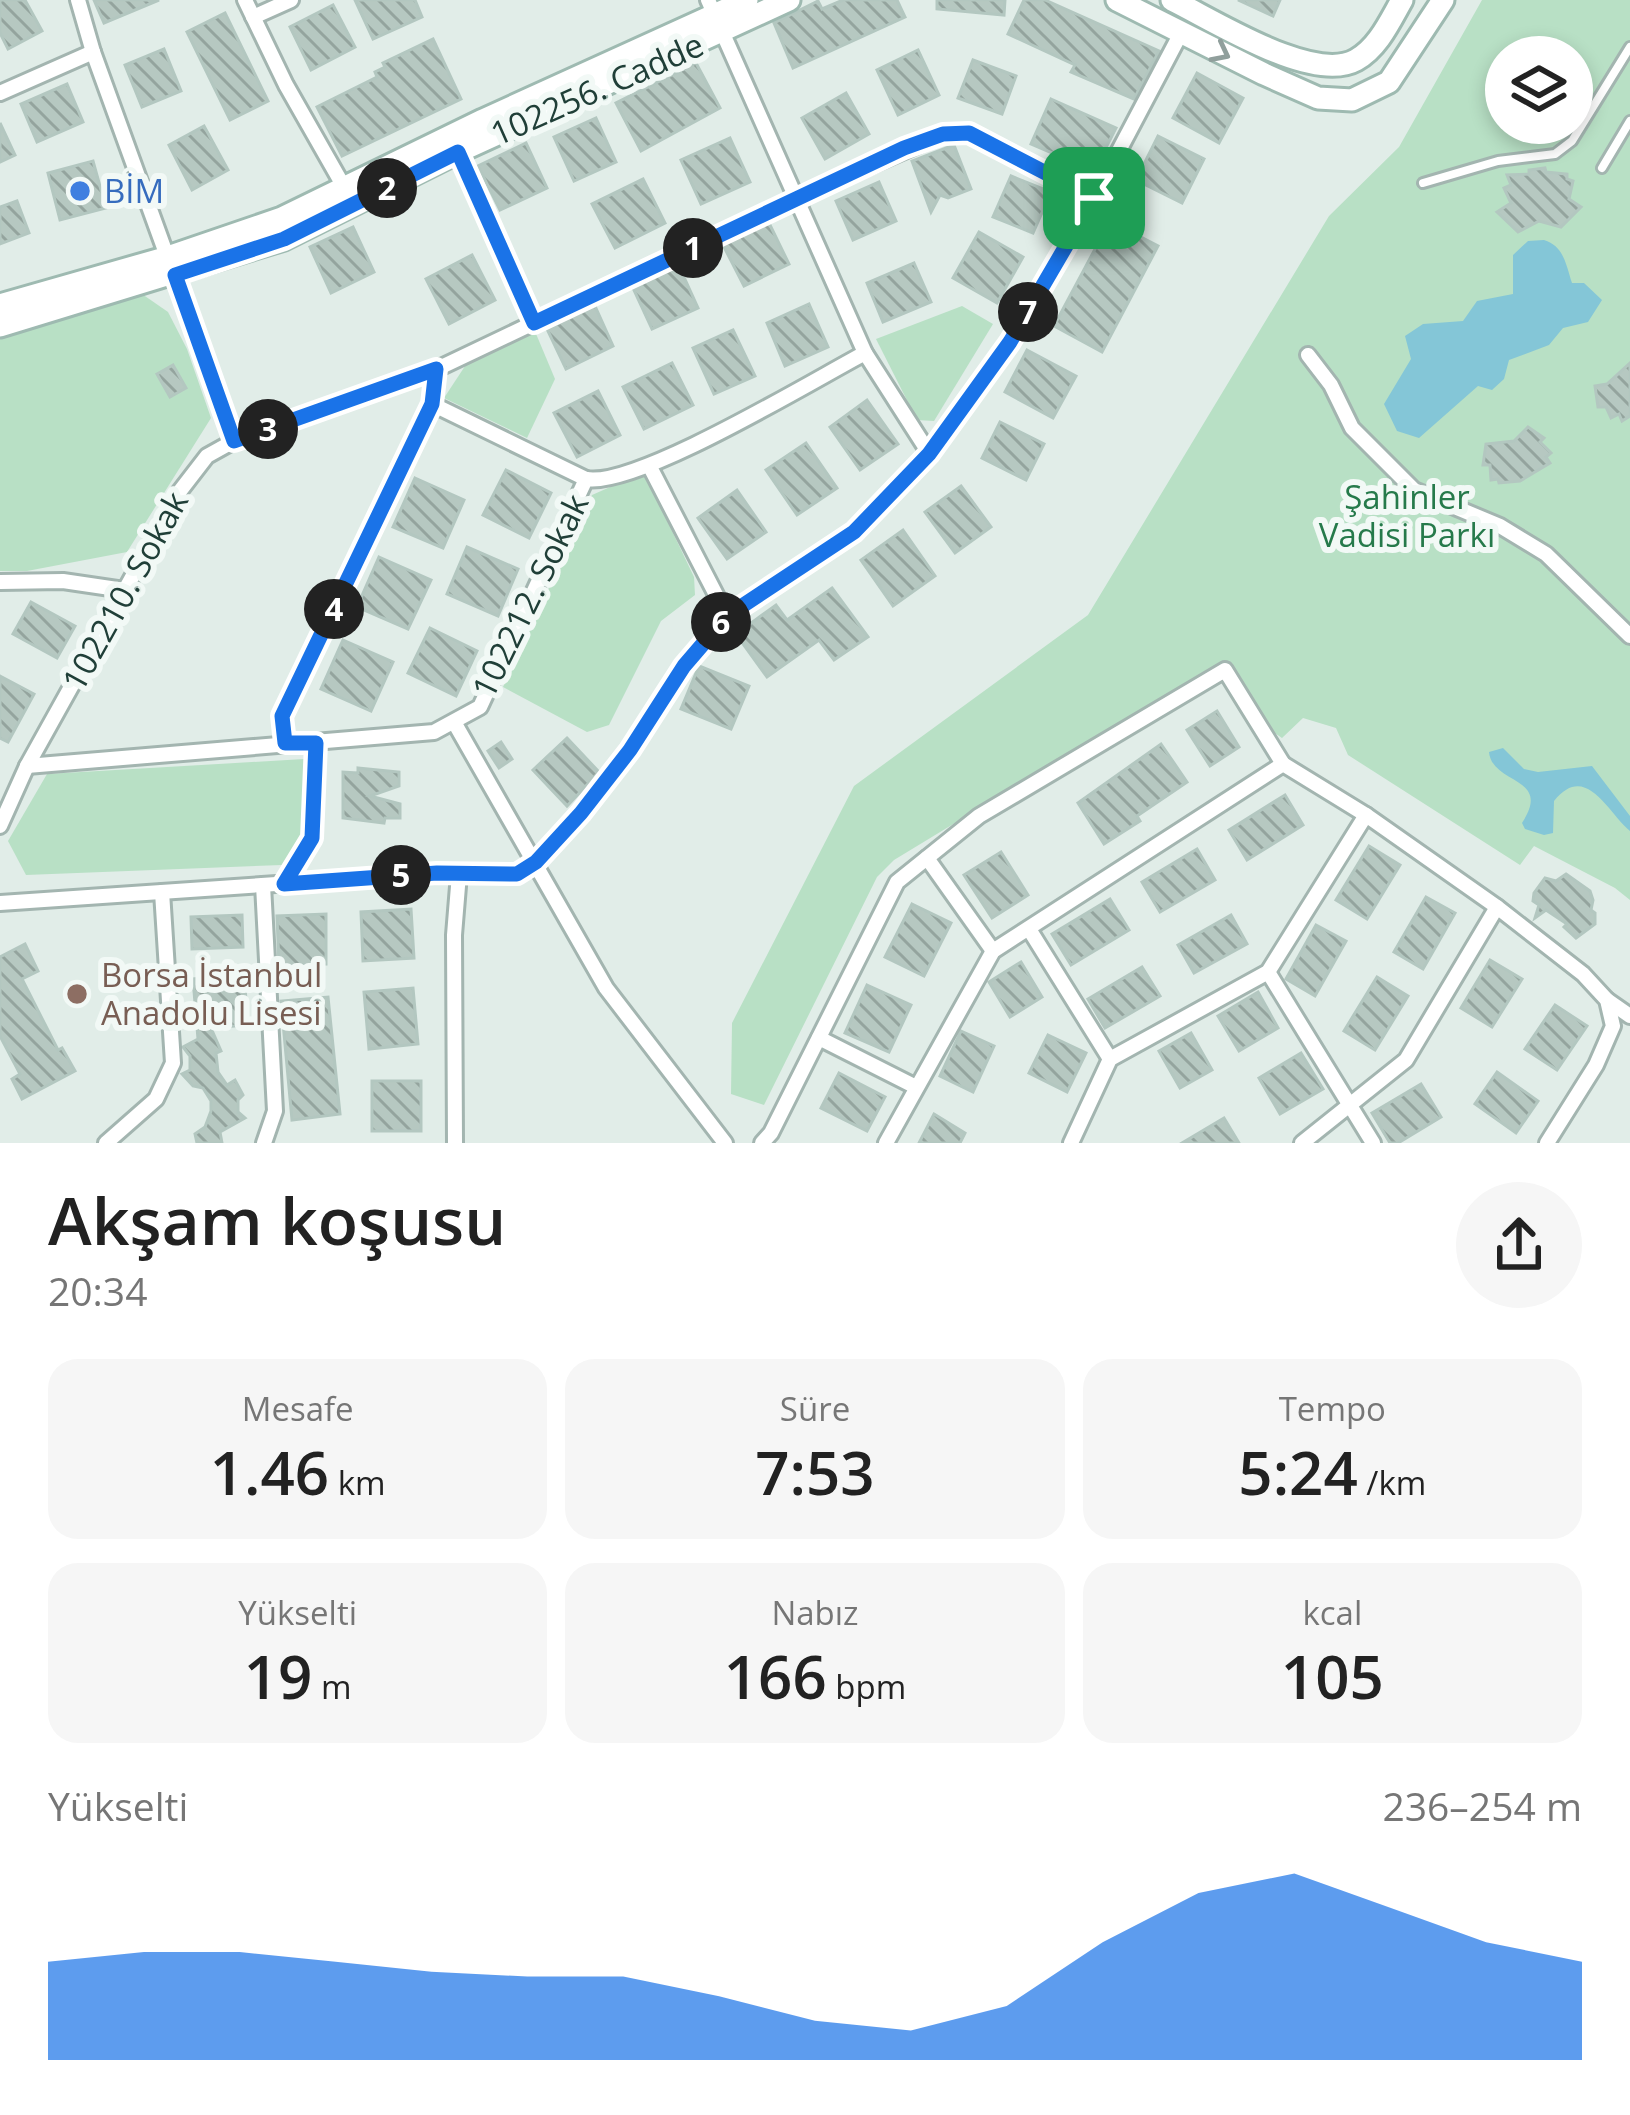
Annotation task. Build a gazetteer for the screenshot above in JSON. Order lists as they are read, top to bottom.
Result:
{
  "streets": {
    "street": ["102256. Cadde", "102210. Sokak", "102212. Sokak"]
  },
  "crossings": [
    ["102210. Sokak", "102212. Sokak"]
  ],
  "parks": ["Şahinler Vadisi Parkı"],
  "places": ["BİM", "Borsa İstanbul Anadolu Lisesi"],
  "page": {
    "pins": [
      "2",
      "1",
      "7",
      "3",
      "4",
      "6",
      "5"
    ],
    "heading": ["Akşam koşusu", "20:34"],
    "stats": [
      ["Mesafe", "1.46 km"],
      ["Süre", "7:53"],
      ["Tempo", "5:24 /km"],
      ["Yükselti", "19 m"],
      ["Nabız", "166 bpm"],
      ["kcal", "105"]
    ],
    "chart": ["Yükselti", "236–254 m"]
  }
}
